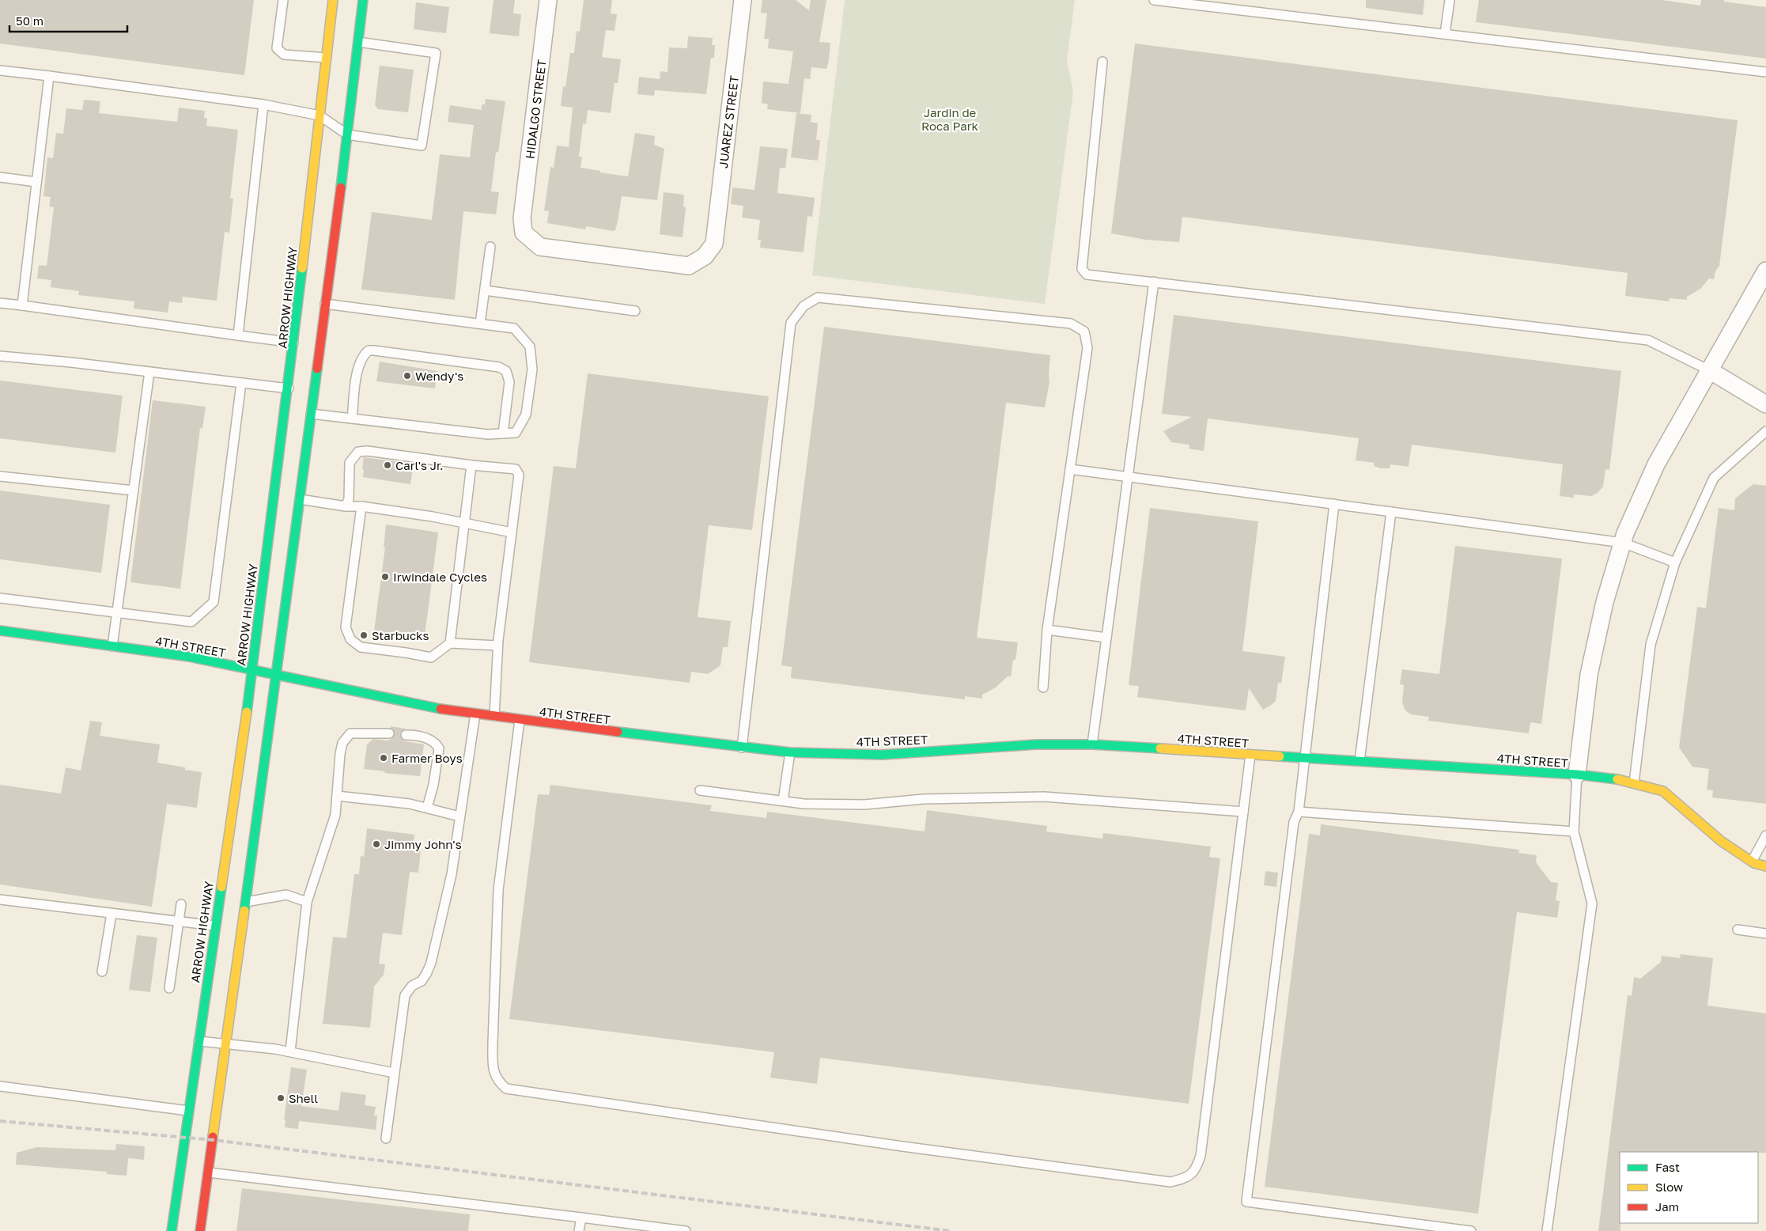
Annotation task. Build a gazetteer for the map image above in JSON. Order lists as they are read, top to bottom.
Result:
{
  "streets": {
    "main road": ["ARROW HIGHWAY", "4TH STREET"],
    "street": ["HIDALGO STREET", "JUAREZ STREET"]
  },
  "crossings": [
    ["HIDALGO STREET", "JUAREZ STREET"],
    ["ARROW HIGHWAY", "4TH STREET"]
  ],
  "parks": ["Jardin de Roca Park"],
  "places": [
    "Wendy's",
    "Carl's Jr.",
    "Irwindale Cycles",
    "Starbucks",
    "Farmer Boys",
    "Jimmy John's",
    "Shell"
  ],
  "legend": ["Fast", "Slow", "Jam"],
  "scale_bar": "50 m"
}
